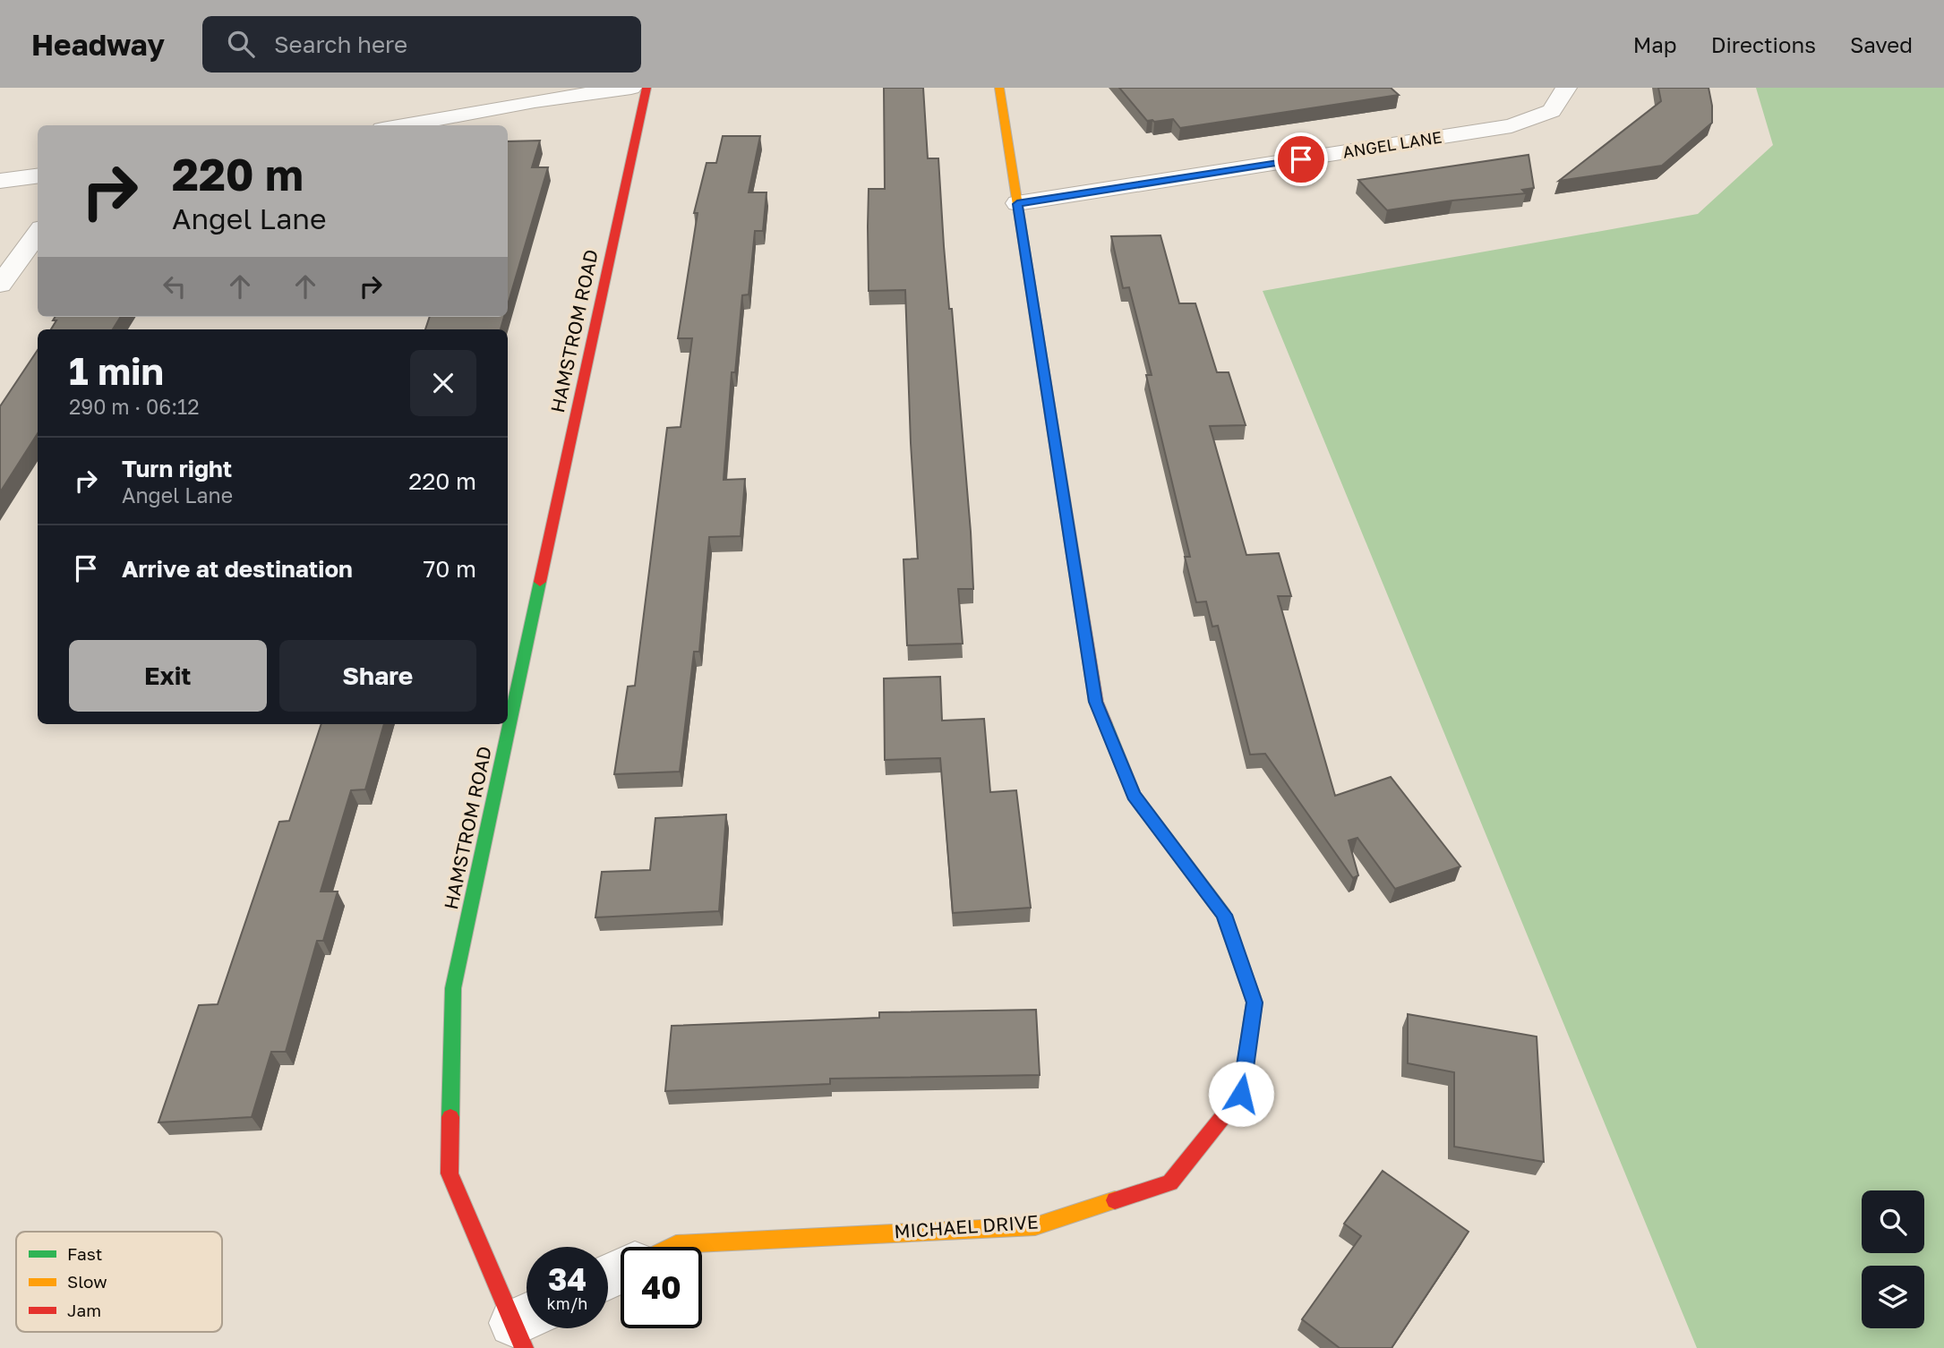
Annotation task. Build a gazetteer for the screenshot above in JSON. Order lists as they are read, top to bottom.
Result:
{
  "streets": {
    "street": ["ANGEL LANE", "HAMSTROM ROAD", "MICHAEL DRIVE"]
  },
  "crossings": [
    ["ANGEL LANE", "MICHAEL DRIVE"]
  ],
  "legend": ["Fast", "Slow", "Jam"],
  "page": {
    "header": "Headway",
    "search": "Search here",
    "nav": ["Map", "Directions", "Saved"],
    "turn": ["220 m", "Angel Lane"],
    "heading": ["1 min", "290 m · 06:12"],
    "list": [
      {
        "name": "Turn right",
        "note": "Angel Lane",
        "value": "220 m"
      },
      {
        "name": "Arrive at destination",
        "value": "70 m"
      }
    ],
    "buttons": ["Exit", "Share"],
    "speed": "34 km/h",
    "limit": "40"
  }
}
